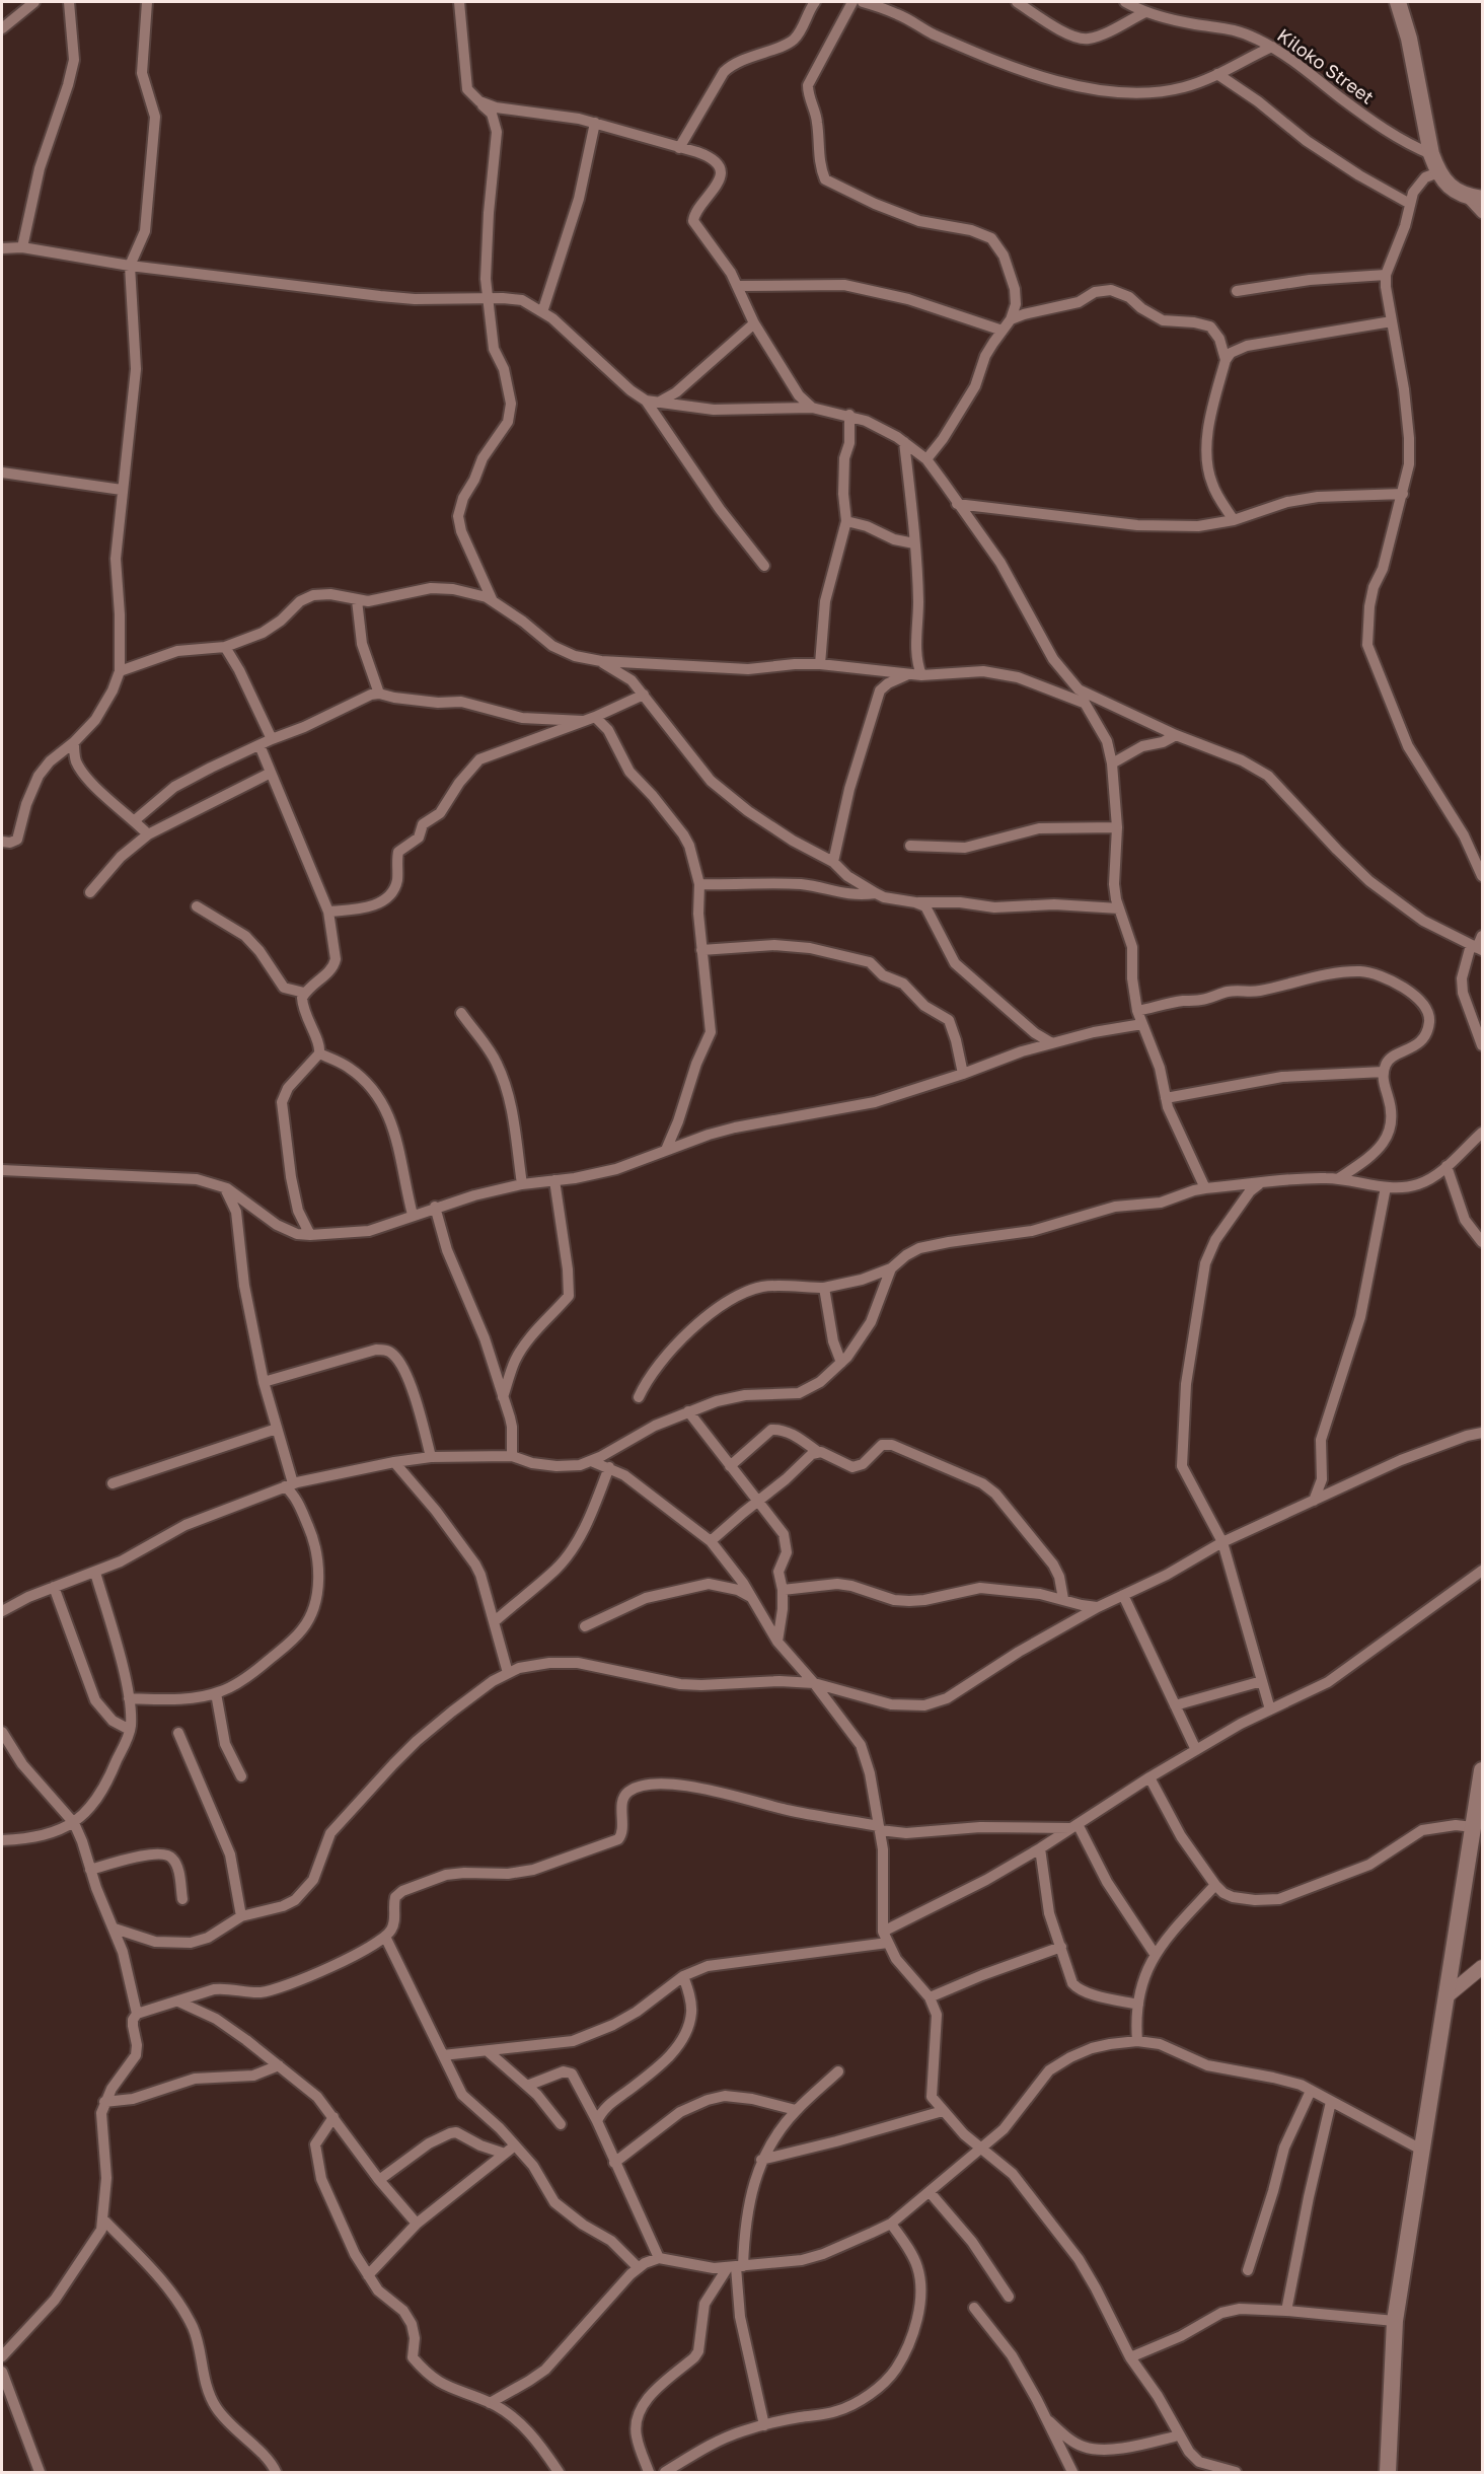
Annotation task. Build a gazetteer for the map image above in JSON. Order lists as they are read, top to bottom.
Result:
{
  "streets": {
    "street": ["Kiloko Street"]
  }
}
